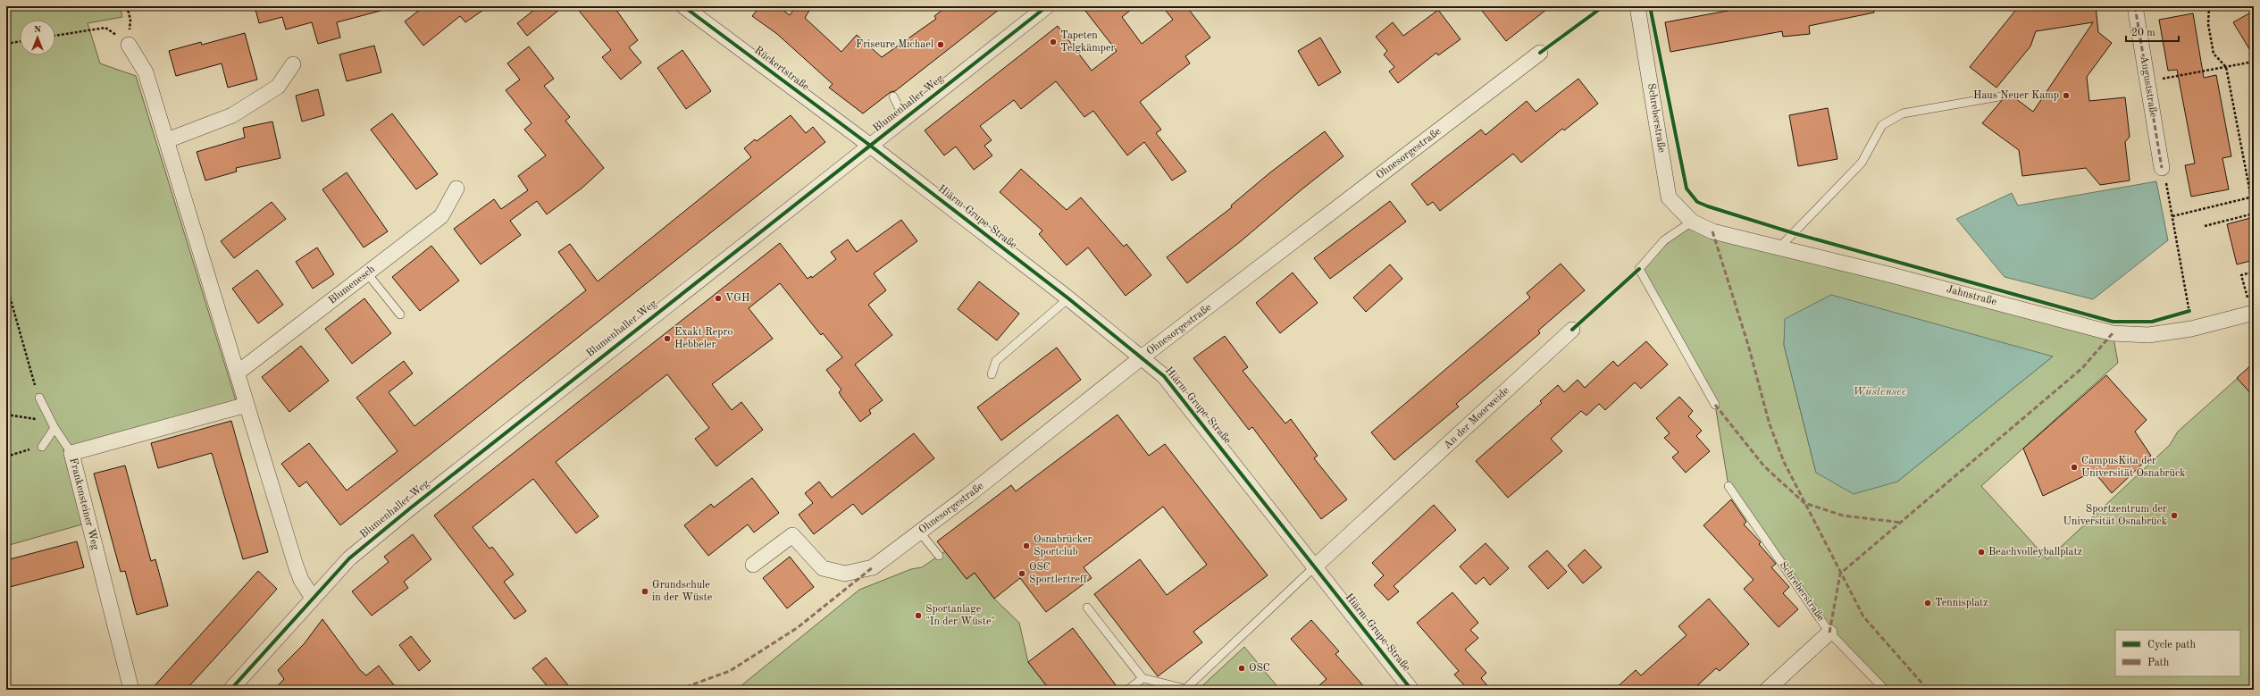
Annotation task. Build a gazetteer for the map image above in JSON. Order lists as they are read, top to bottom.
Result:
{
  "streets": {
    "street": [
      "Rückertstraße",
      "Auguststraße",
      "Blumenhaller Weg",
      "Schreberstraße",
      "Ohnesorgestraße",
      "Hiärm-Grupe-Straße",
      "Blumenesch",
      "Jahnstraße",
      "An der Moorweide",
      "Frankensteiner Weg"
    ]
  },
  "crossings": [
    ["Rückertstraße", "Blumenhaller Weg"],
    ["Rückertstraße", "Hiärm-Grupe-Straße"],
    ["Blumenhaller Weg", "Hiärm-Grupe-Straße"],
    ["Schreberstraße", "Jahnstraße"],
    ["Ohnesorgestraße", "Hiärm-Grupe-Straße"],
    ["Hiärm-Grupe-Straße", "An der Moorweide"]
  ],
  "water": ["Wüstensee"],
  "places": [
    "Tapeten Telgkämper",
    "Friseure Michael",
    "Haus Neuer Kamp",
    "VGH",
    "Exakt Repro Hebbeler",
    "CampusKita der Universität Osnabrück",
    "Sportzentrum der Universität Osnabrück",
    "Osnabrücker Sportclub",
    "Beachvolleyballplatz",
    "OSC Sportlertreff",
    "Grundschule in der Wüste",
    "Tennisplatz",
    "Sportanlage \"In der Wüste\"",
    "OSC"
  ],
  "legend": ["Cycle path", "Path"],
  "scale_bar": "20 m",
  "north": "top"
}
